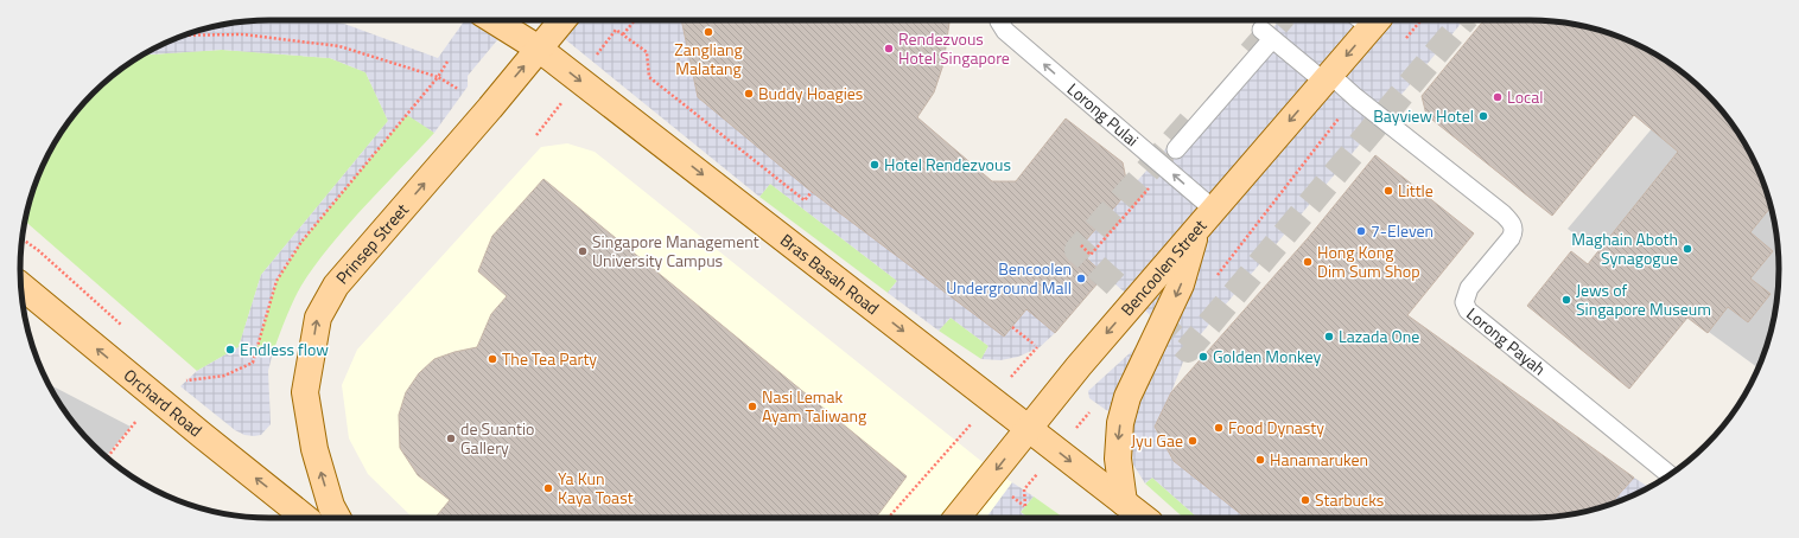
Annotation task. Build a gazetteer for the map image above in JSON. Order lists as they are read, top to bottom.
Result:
{
  "streets": {
    "main road": [
      "Prinsep Street",
      "Bencoolen Street",
      "Bras Basah Road",
      "Orchard Road"
    ],
    "lane": ["Lorong Pulai", "Lorong Payah"]
  },
  "crossings": [
    ["Lorong Pulai", "Bencoolen Street"],
    ["Prinsep Street", "Bras Basah Road"],
    ["Bencoolen Street", "Bras Basah Road"],
    ["Bencoolen Street", "Lorong Payah"]
  ],
  "one_way": [
    "Lorong Pulai",
    "Prinsep Street",
    "Bencoolen Street",
    "Bras Basah Road",
    "Orchard Road"
  ],
  "places": [
    "Zangliang Malatang",
    "Rendezvous Hotel Singapore",
    "Buddy Hoagies",
    "Local",
    "Bayview Hotel",
    "Hotel Rendezvous",
    "Little",
    "7-Eleven",
    "Maghain Aboth Synagogue",
    "Singapore Management University Campus",
    "Hong Kong Dim Sum Shop",
    "Bencoolen Underground Mall",
    "Jews of Singapore Museum",
    "Lazada One",
    "Endless flow",
    "Golden Monkey",
    "The Tea Party",
    "Nasi Lemak Ayam Taliwang",
    "Food Dynasty",
    "de Suantio Gallery",
    "Jyu Gae",
    "Hanamaruken",
    "Ya Kun Kaya Toast",
    "Starbucks"
  ]
}
